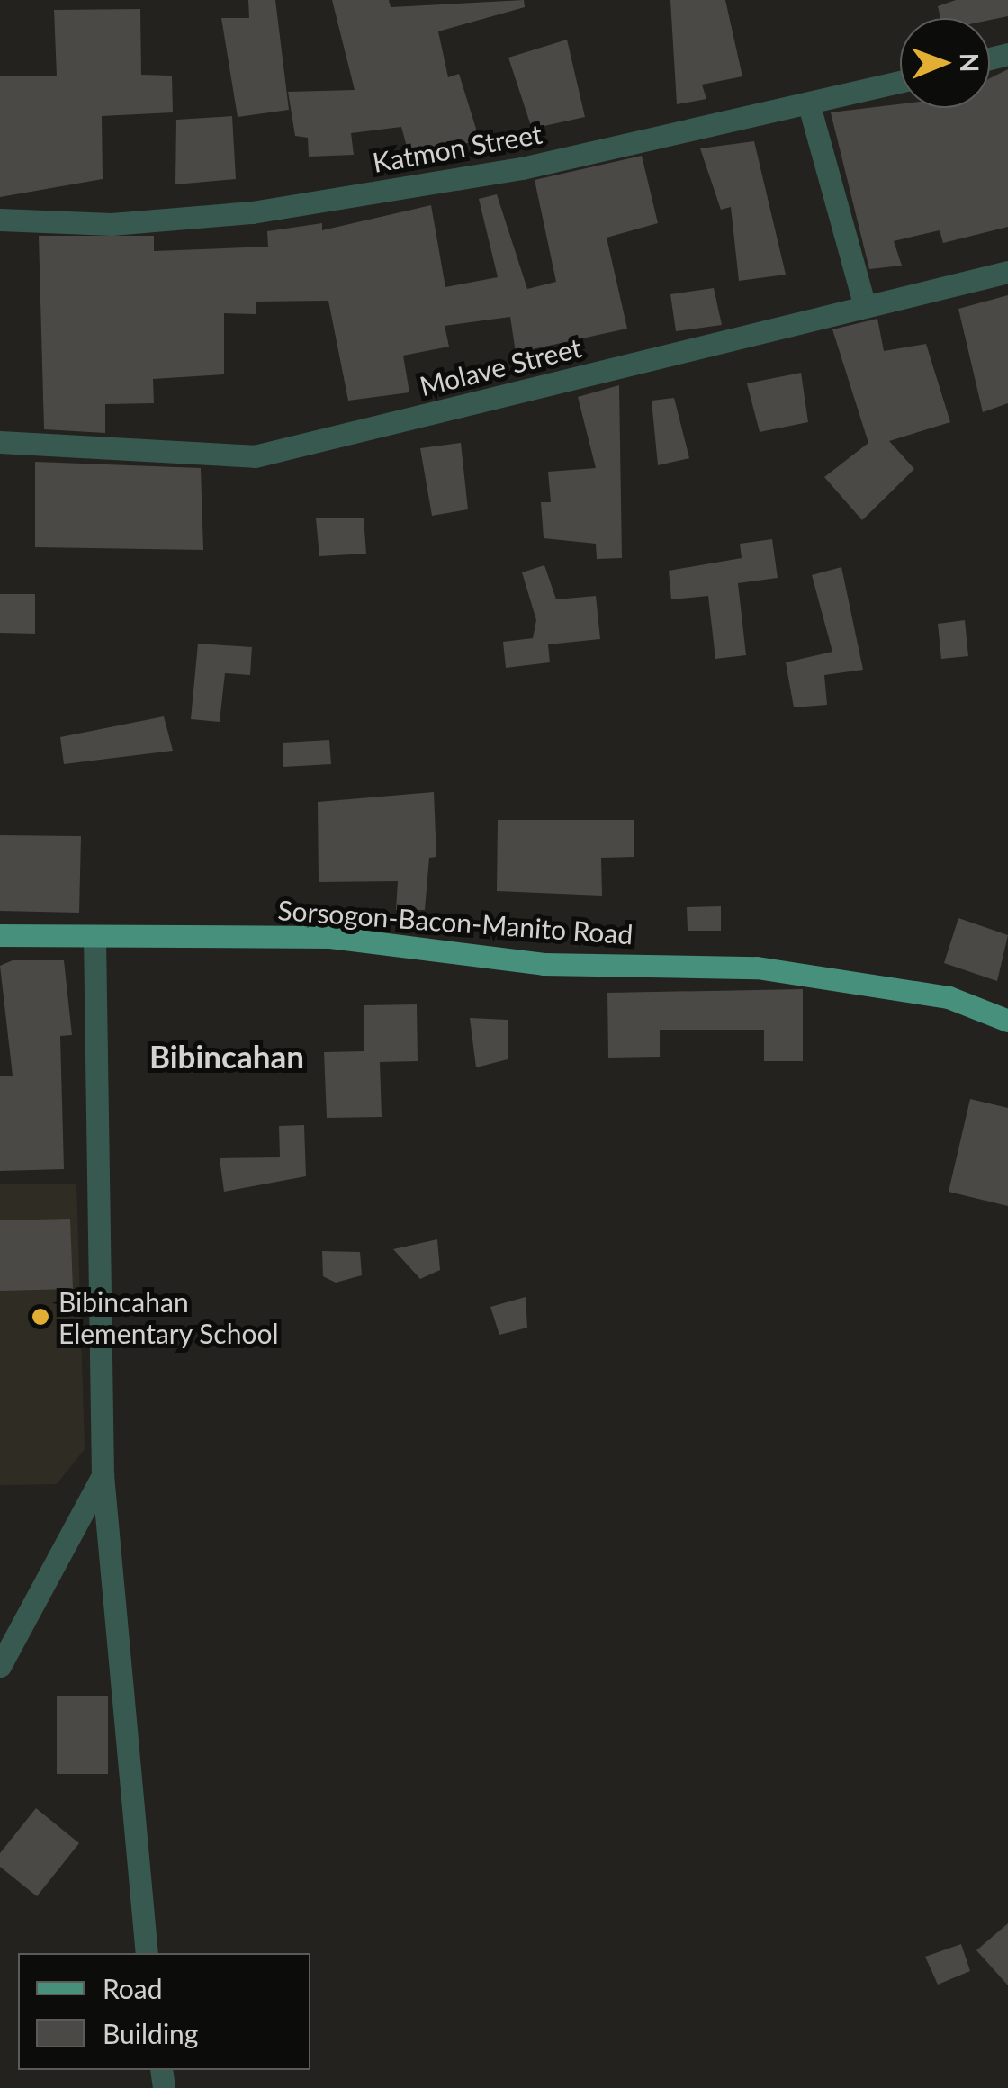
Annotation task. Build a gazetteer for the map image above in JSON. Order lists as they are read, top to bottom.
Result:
{
  "streets": {
    "main road": ["Sorsogon-Bacon-Manito Road"],
    "street": ["Katmon Street", "Molave Street"]
  },
  "districts": ["Bibincahan"],
  "places": ["Bibincahan Elementary School"],
  "legend": ["Road", "Building"],
  "north": "right"
}
